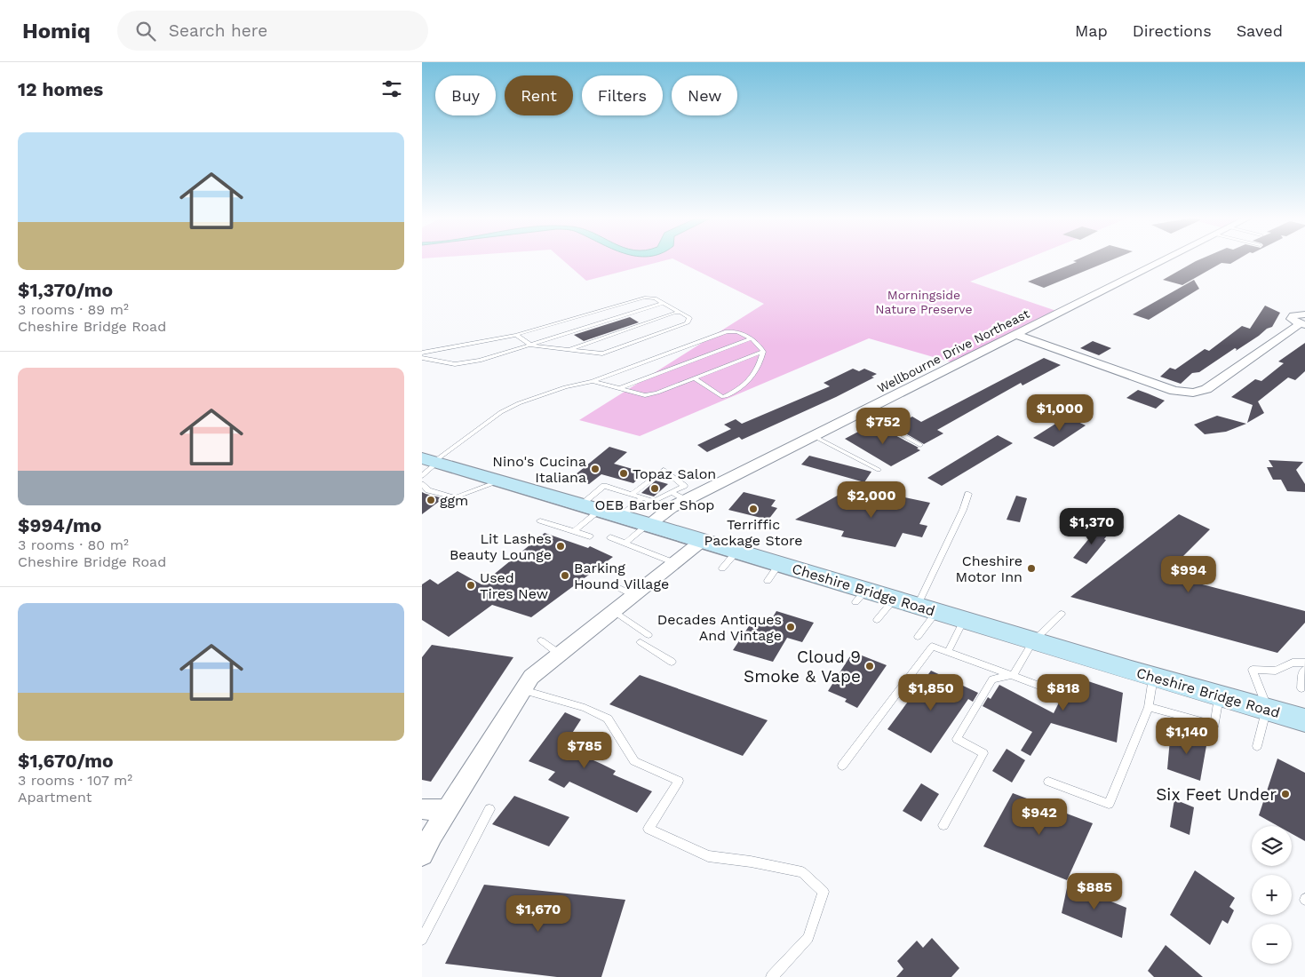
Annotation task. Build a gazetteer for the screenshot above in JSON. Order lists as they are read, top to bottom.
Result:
{
  "streets": {
    "main road": ["Cheshire Bridge Road"],
    "street": ["Wellbourne Drive Northeast"]
  },
  "crossings": [
    ["Wellbourne Drive Northeast", "Cheshire Bridge Road"]
  ],
  "parks": ["Morningside Nature Preserve"],
  "places": [
    "Nino's Cucina Italiana",
    "Topaz Salon",
    "OEB Barber Shop",
    "ggm",
    "Terriffic Package Store",
    "Lit Lashes Beauty Lounge",
    "Cheshire Motor Inn",
    "Barking Hound Village",
    "Used Tires New",
    "Decades Antiques And Vintage",
    "Cloud 9 Smoke & Vape",
    "Six Feet Under"
  ],
  "page": {
    "header": "Homiq",
    "search": "Search here",
    "nav": ["Map", "Directions", "Saved"],
    "heading": "12 homes",
    "chip": [
      "Buy",
      "Rent",
      "Filters",
      "New"
    ],
    "list": [
      {
        "name": "$1,370/mo",
        "note": "3 rooms · 89 m² · Cheshire Bridge Road"
      },
      {
        "name": "$994/mo",
        "note": "3 rooms · 80 m² · Cheshire Bridge Road"
      },
      {
        "name": "$1,670/mo",
        "note": "3 rooms · 107 m² · Apartment"
      }
    ],
    "price": [
      "$1,000",
      "$752",
      "$2,000",
      "$1,370",
      "$994",
      "$1,850",
      "$818",
      "$1,140",
      "$785",
      "$942",
      "$885",
      "$1,670"
    ],
    "map_buttons": ["+", "−"]
  }
}
